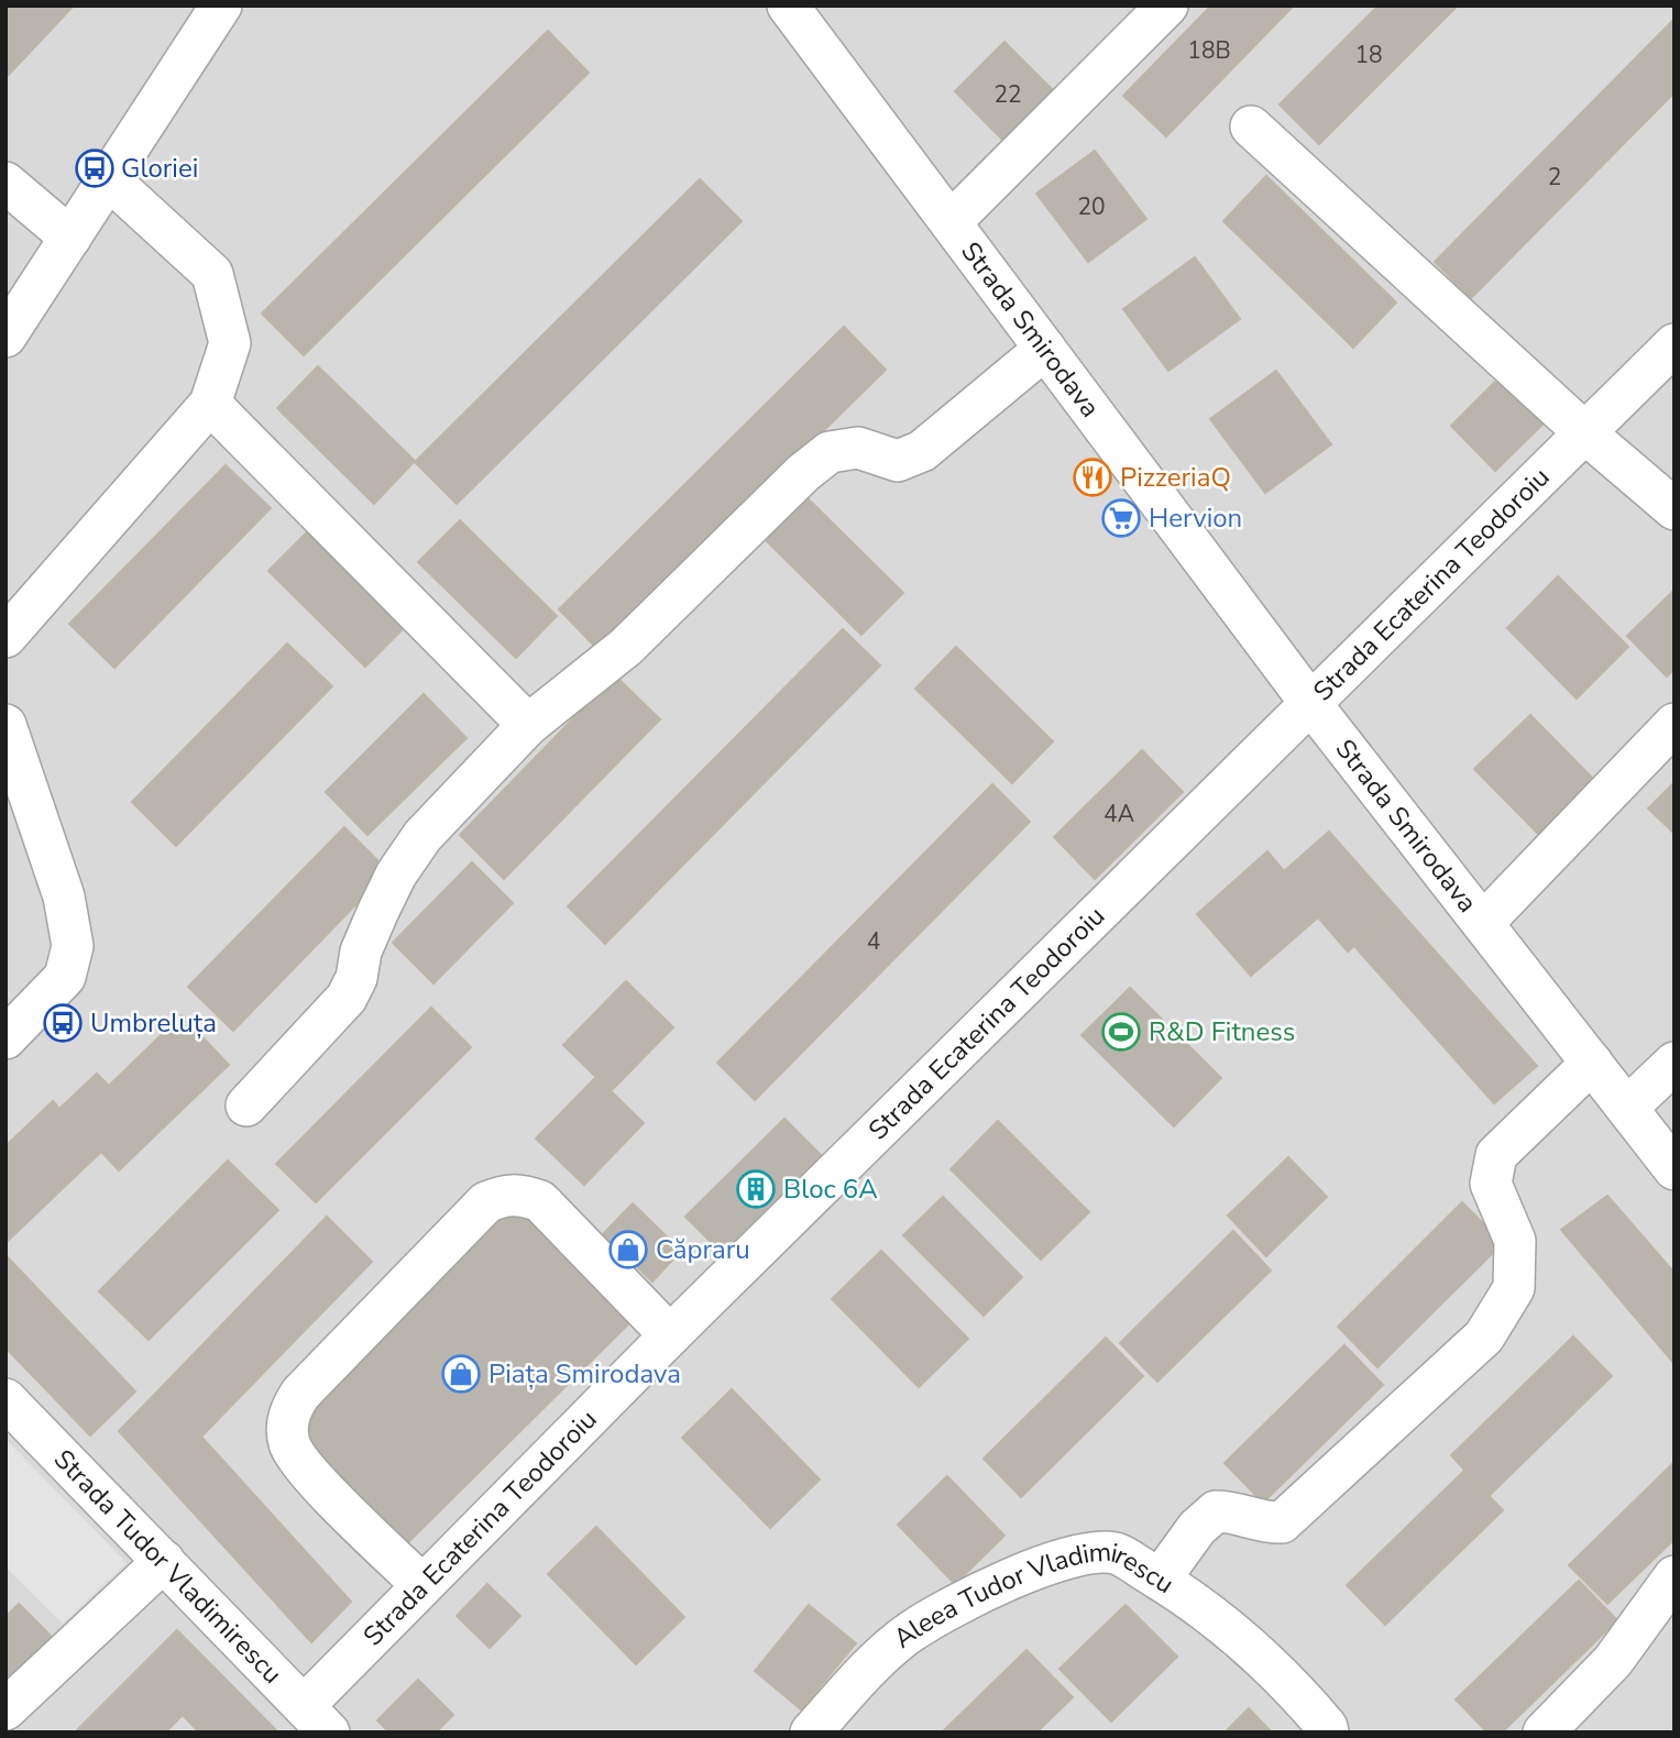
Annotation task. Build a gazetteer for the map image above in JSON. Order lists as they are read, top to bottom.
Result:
{
  "streets": {
    "street": [
      "Strada Smirodava",
      "Strada Ecaterina Teodoroiu",
      "Strada Tudor Vladimirescu",
      "Aleea Tudor Vladimirescu"
    ]
  },
  "crossings": [
    ["Strada Smirodava", "Strada Ecaterina Teodoroiu"],
    ["Strada Ecaterina Teodoroiu", "Strada Tudor Vladimirescu"]
  ],
  "places": {
    "bus stop": ["Gloriei", "Umbreluța"],
    "restaurant": ["PizzeriaQ"],
    "supermarket": ["Hervion"],
    "sports": ["R&D Fitness"],
    "building": ["Bloc 6A"],
    "shop": ["Căpraru", "Piața Smirodava"]
  },
  "house_numbers": [
    "18B",
    "18",
    "22",
    "2",
    "20",
    "4A",
    "4"
  ]
}
